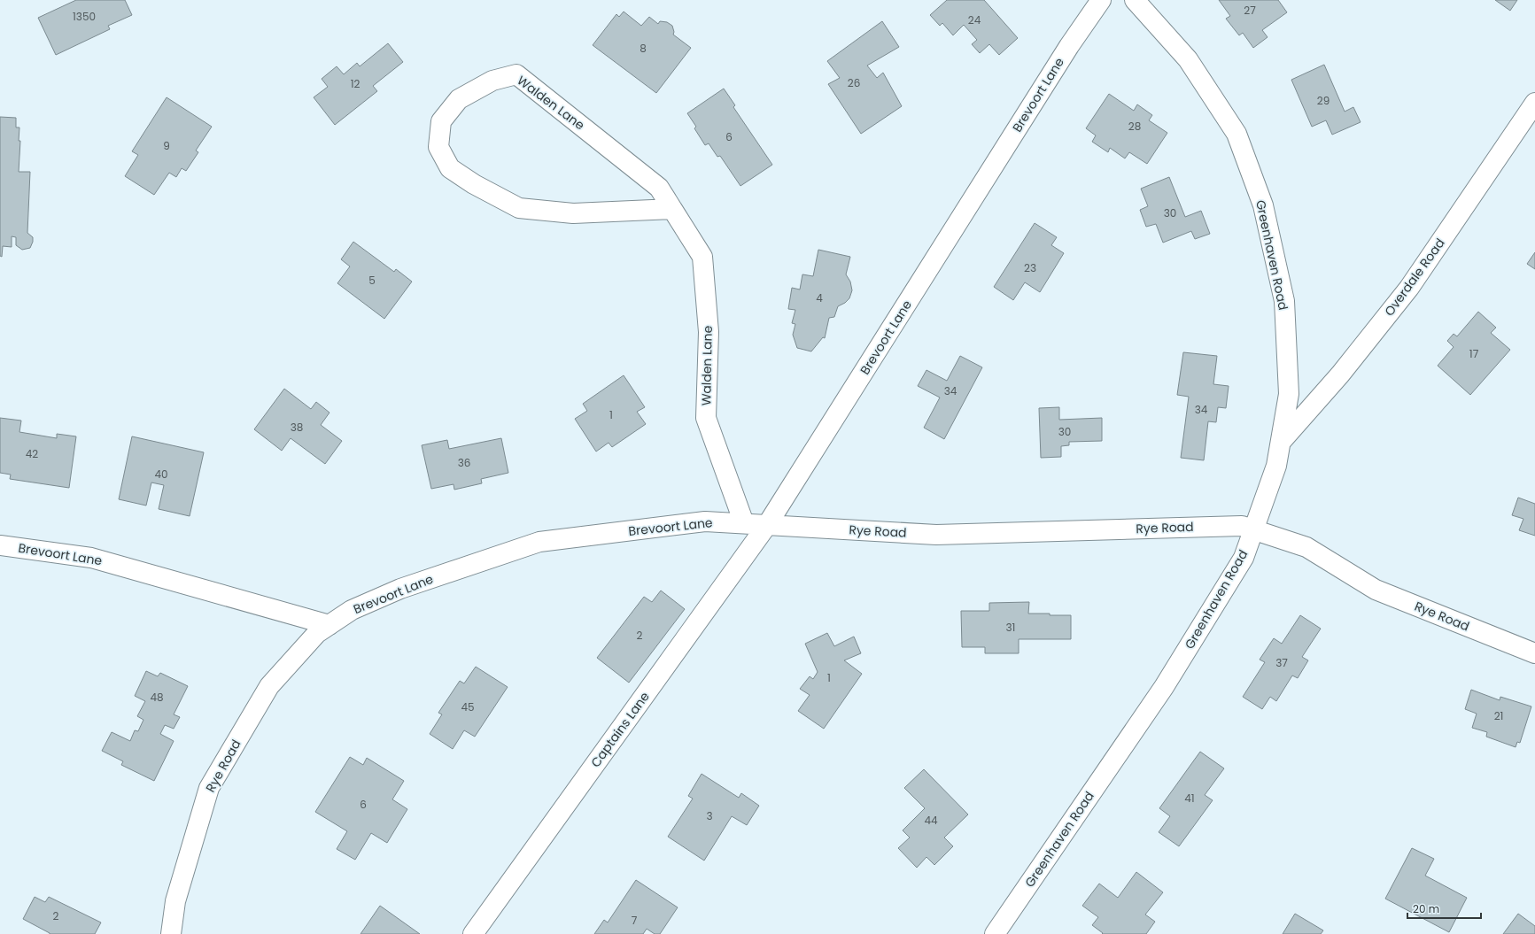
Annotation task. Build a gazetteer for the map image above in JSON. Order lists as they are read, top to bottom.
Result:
{
  "streets": {
    "street": [
      "Brevoort Lane",
      "Walden Lane",
      "Greenhaven Road",
      "Overdale Road",
      "Rye Road",
      "Captains Lane"
    ]
  },
  "crossings": [
    ["Brevoort Lane", "Walden Lane"],
    ["Brevoort Lane", "Rye Road"],
    ["Brevoort Lane", "Captains Lane"],
    ["Greenhaven Road", "Overdale Road"],
    ["Greenhaven Road", "Rye Road"],
    ["Rye Road", "Captains Lane"]
  ],
  "house_numbers": [
    "27",
    "1350",
    "24",
    "8",
    "26",
    "12",
    "29",
    "28",
    "6",
    "9",
    "30",
    "23",
    "5",
    "4",
    "17",
    "34",
    "34",
    "1",
    "38",
    "30",
    "42",
    "36",
    "40",
    "31",
    "2",
    "37",
    "1",
    "48",
    "45",
    "21",
    "41",
    "6",
    "3",
    "44",
    "2",
    "7"
  ],
  "scale_bar": "20 m"
}
